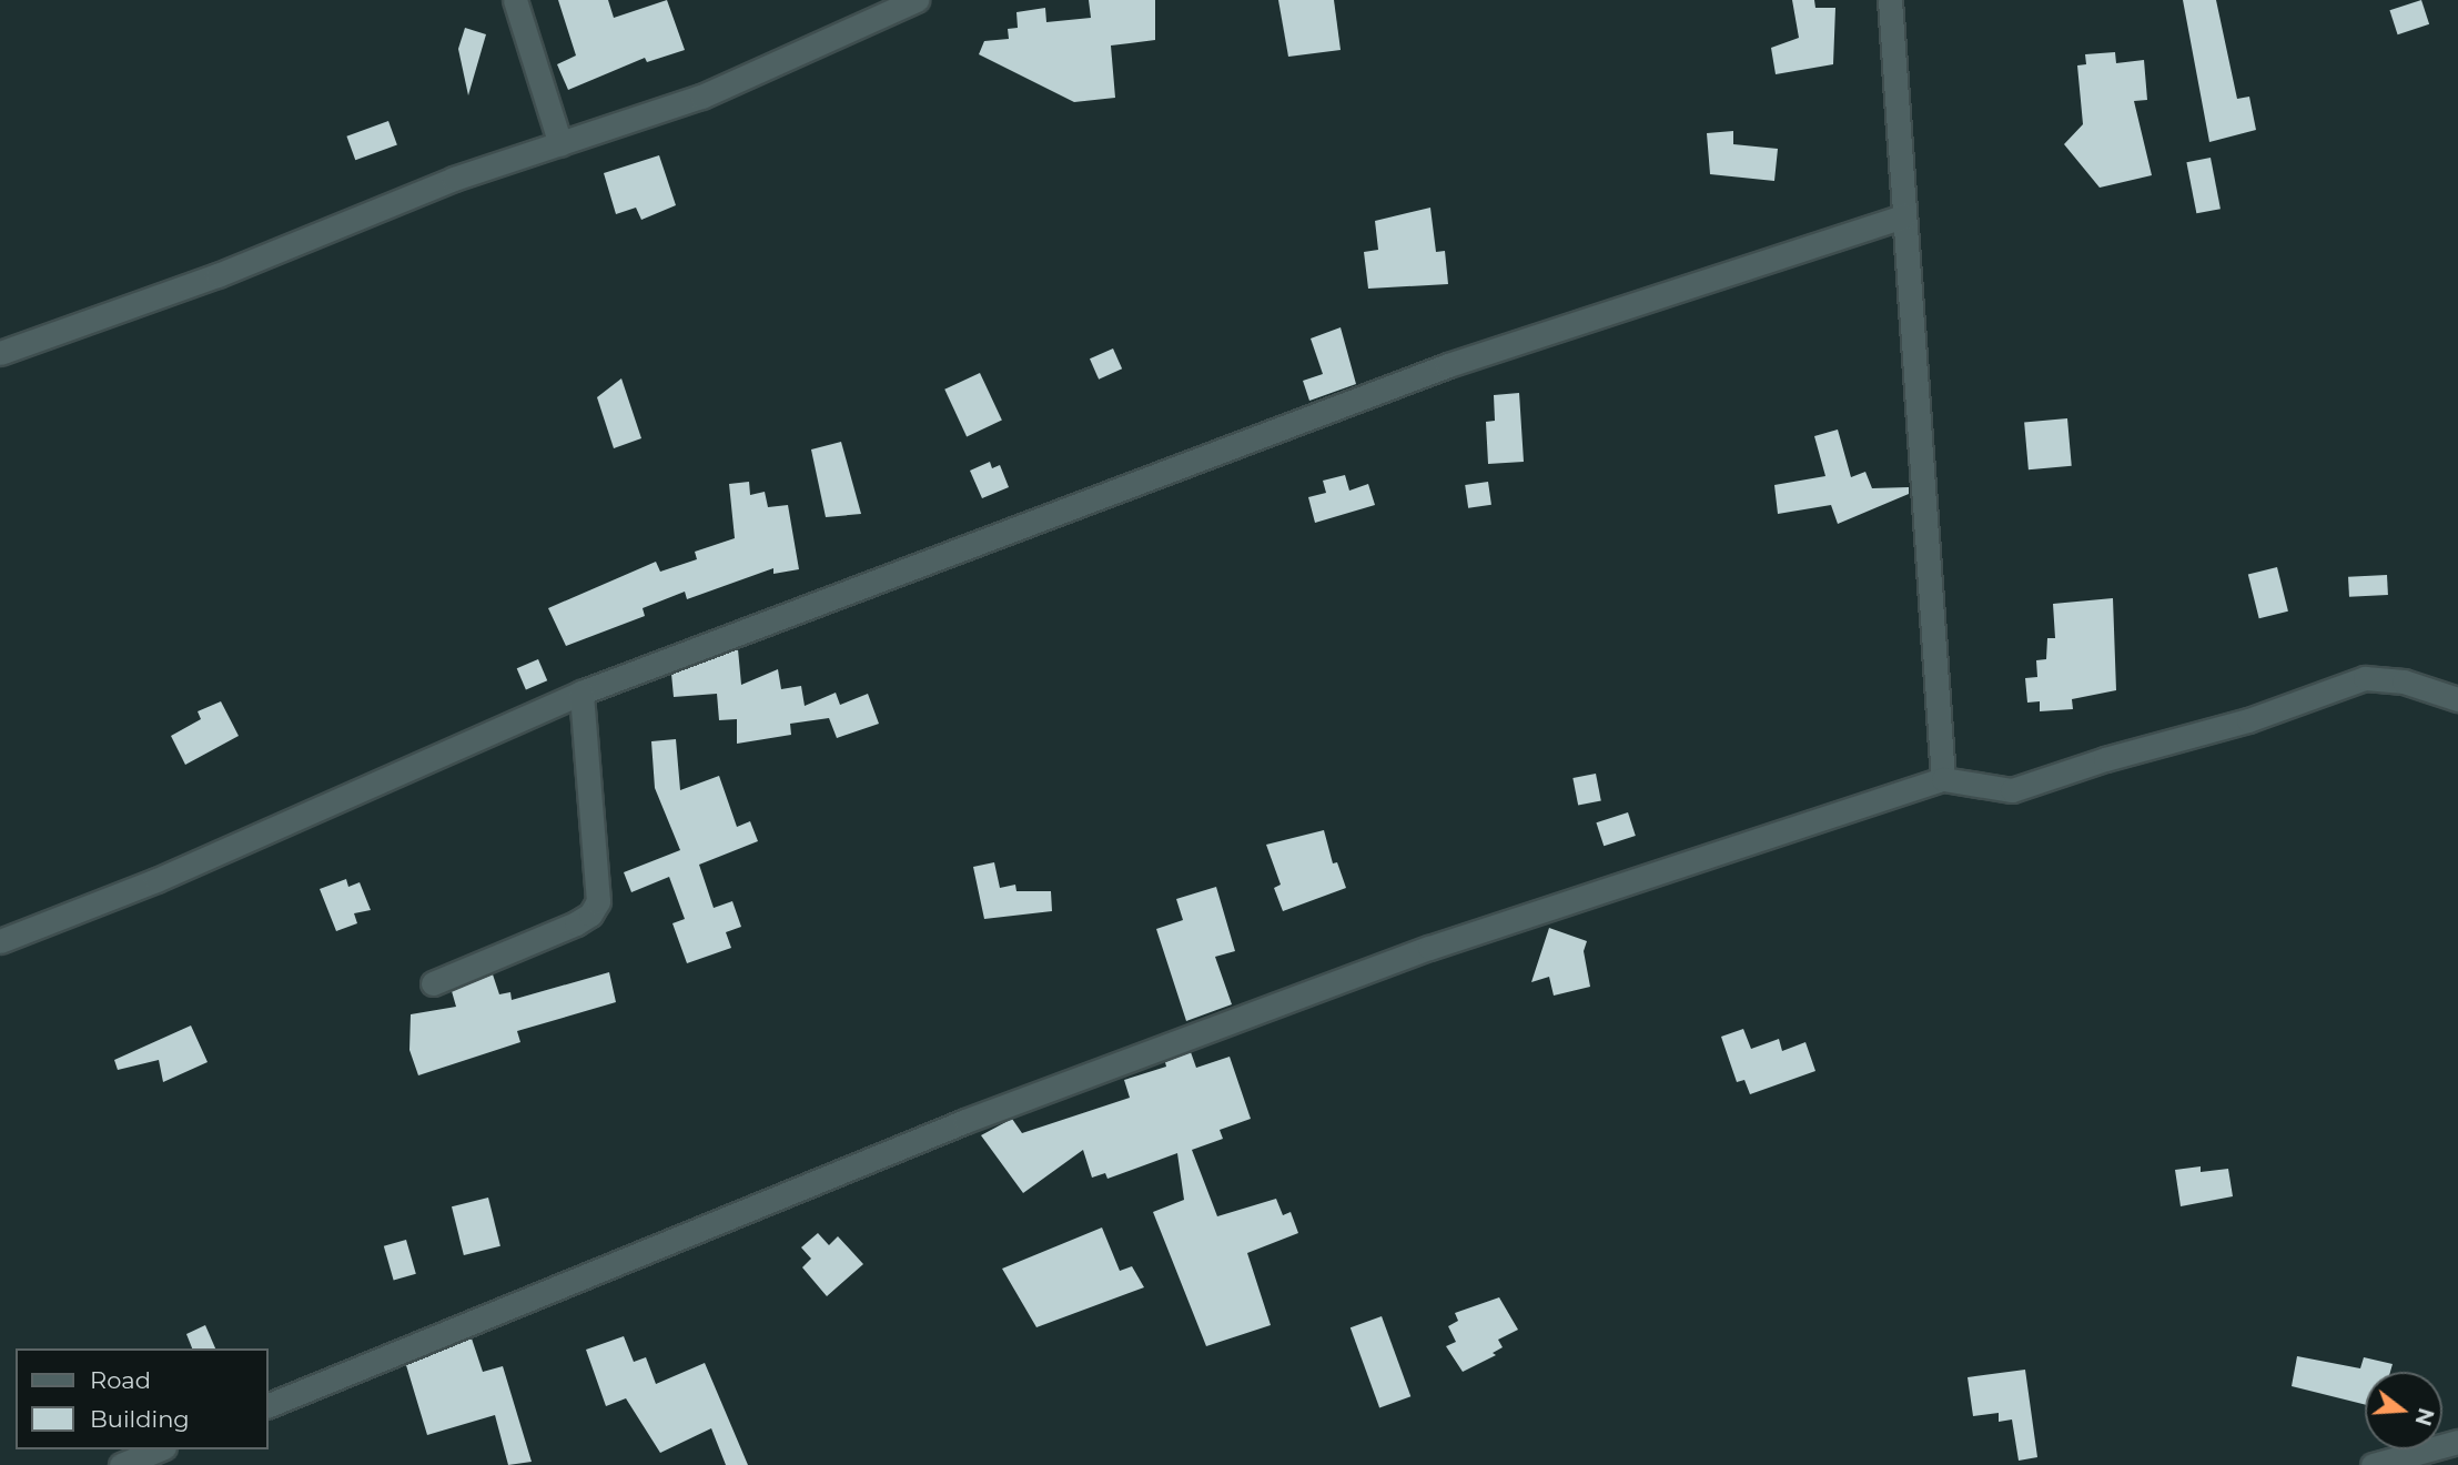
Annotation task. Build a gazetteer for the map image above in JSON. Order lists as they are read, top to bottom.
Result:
{
  "legend": ["Road", "Building"],
  "north": "right"
}
